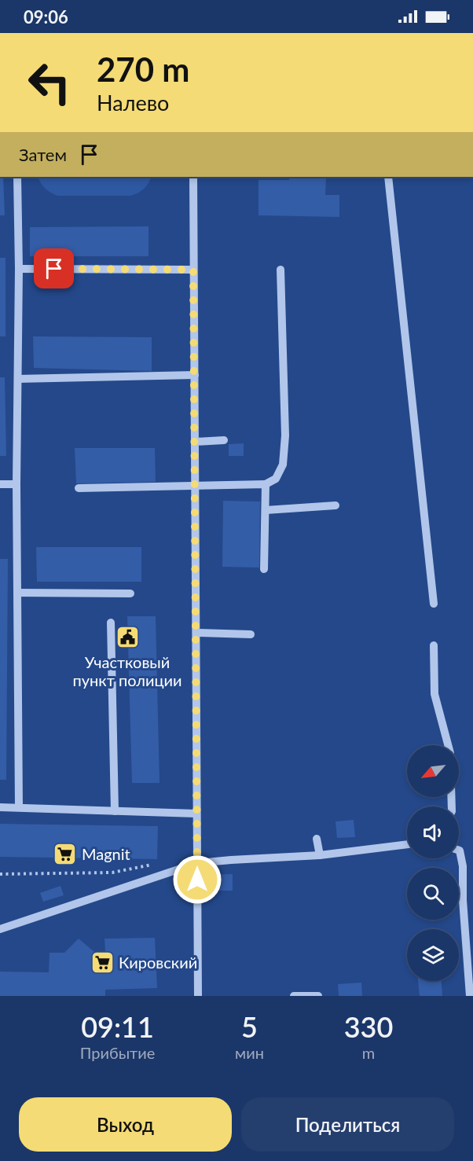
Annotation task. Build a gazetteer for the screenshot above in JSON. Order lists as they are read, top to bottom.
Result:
{
  "places": {
    "public building": ["Участковый пункт полиции"],
    "supermarket": ["Magnit", "Кировский"]
  },
  "north": "bottom left",
  "page": {
    "status": "09:06",
    "turn": ["270 m", "Налево"],
    "then": "Затем",
    "eta": [
      "09:11",
      "Прибытие",
      "5",
      "мин",
      "330",
      "m"
    ],
    "buttons": ["Выход", "Поделиться"]
  }
}
